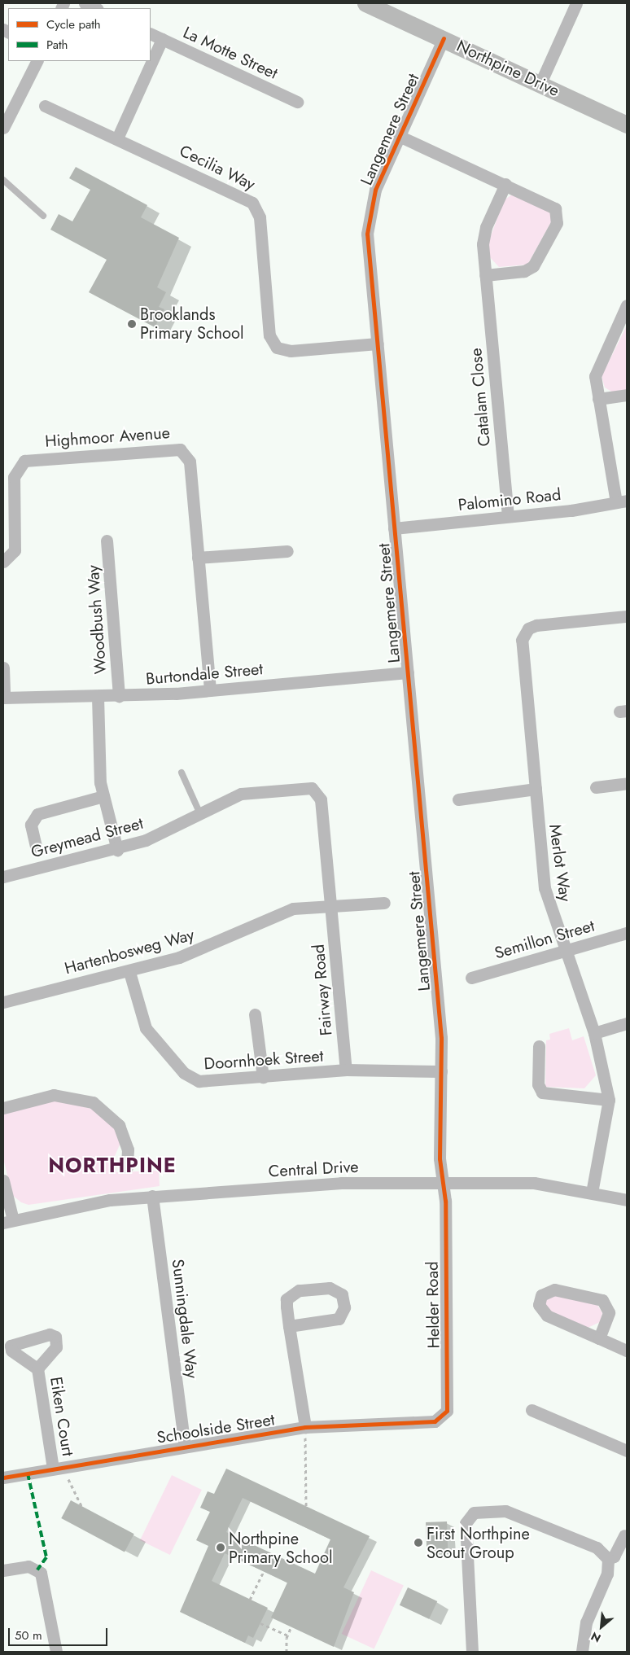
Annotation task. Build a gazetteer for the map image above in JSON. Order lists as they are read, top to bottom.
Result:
{
  "streets": {
    "street": [
      "La Motte Street",
      "Northpine Drive",
      "Langemere Street",
      "Cecilia Way",
      "Catalam Close",
      "Highmoor Avenue",
      "Palomino Road",
      "Woodbush Way",
      "Burtondale Street",
      "Greymead Street",
      "Merlot Way",
      "Semillon Street",
      "Hartenbosweg Way",
      "Fairway Road",
      "Doornhoek Street",
      "Central Drive",
      "Helder Road",
      "Sunningdale Way",
      "Eiken Court",
      "Schoolside Street"
    ]
  },
  "crossings": [
    ["Northpine Drive", "Langemere Street"],
    ["Langemere Street", "Cecilia Way"],
    ["Langemere Street", "Palomino Road"],
    ["Langemere Street", "Burtondale Street"],
    ["Langemere Street", "Doornhoek Street"],
    ["Langemere Street", "Central Drive"],
    ["Langemere Street", "Helder Road"],
    ["Catalam Close", "Palomino Road"],
    ["Highmoor Avenue", "Burtondale Street"],
    ["Woodbush Way", "Burtondale Street"],
    ["Greymead Street", "Fairway Road"],
    ["Merlot Way", "Semillon Street"],
    ["Merlot Way", "Central Drive"],
    ["Hartenbosweg Way", "Fairway Road"],
    ["Hartenbosweg Way", "Doornhoek Street"],
    ["Fairway Road", "Doornhoek Street"],
    ["Central Drive", "Helder Road"],
    ["Central Drive", "Sunningdale Way"],
    ["Helder Road", "Schoolside Street"],
    ["Sunningdale Way", "Schoolside Street"],
    ["Eiken Court", "Schoolside Street"]
  ],
  "districts": ["NORTHPINE"],
  "places": ["Brooklands Primary School", "First Northpine Scout Group", "Northpine Primary School"],
  "legend": ["Cycle path", "Path"],
  "scale_bar": "50 m",
  "north": "bottom left"
}
